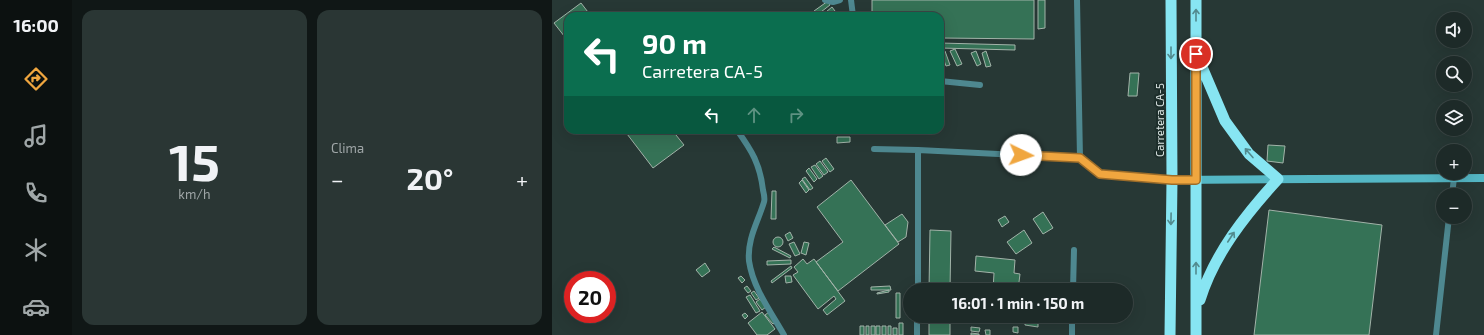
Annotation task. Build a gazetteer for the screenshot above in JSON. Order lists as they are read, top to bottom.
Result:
{
  "streets": {
    "highway": ["Carretera CA-5"]
  },
  "page": {
    "tabs": "16:00",
    "tile": [
      ["15", "km/h"],
      "Clima"
    ],
    "map_buttons": ["+", "−"],
    "turn": ["90 m", "Carretera CA-5"],
    "heat": ["−", "20°", "+"],
    "limit": "20",
    "trip": "16:01 · 1 min · 150 m"
  }
}
